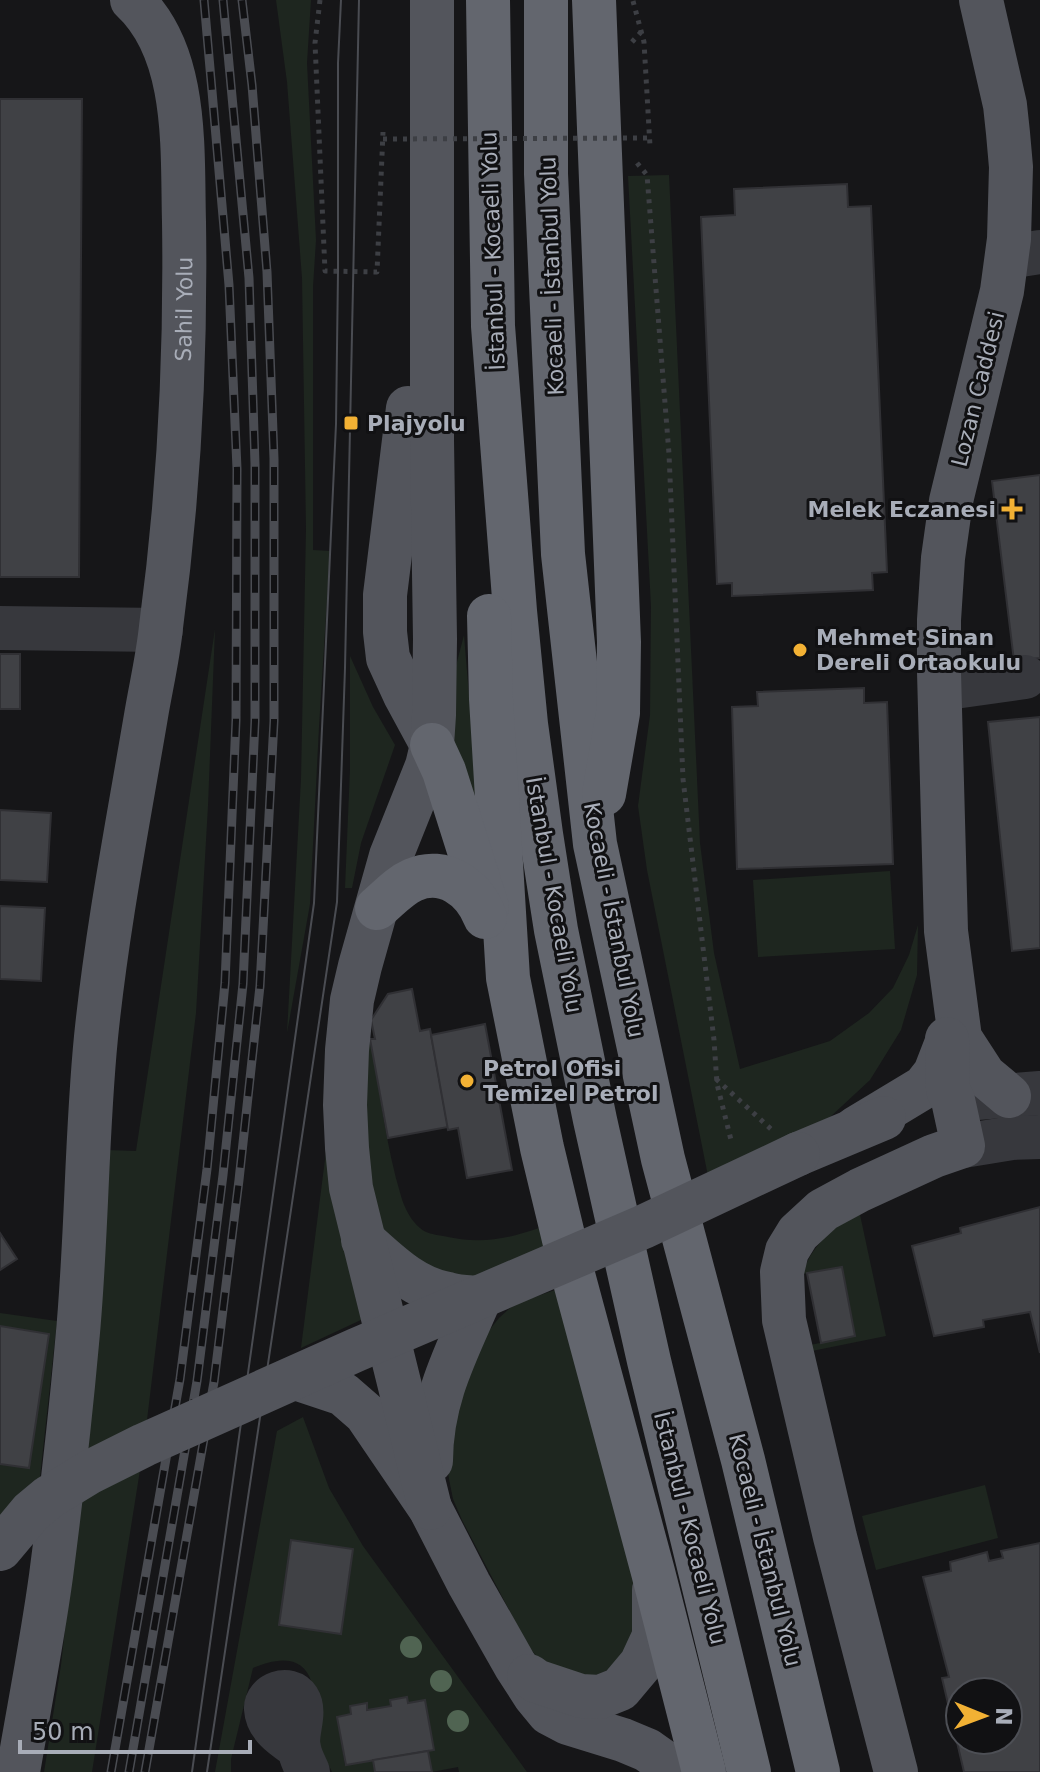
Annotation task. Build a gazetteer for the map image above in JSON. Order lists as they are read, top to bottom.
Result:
{
  "streets": {
    "highway": ["İstanbul - Kocaeli Yolu", "Kocaeli - İstanbul Yolu"],
    "main road": ["Sahil Yolu", "Lozan Caddesi"]
  },
  "places": {
    "transit": ["Plajyolu"],
    "health": ["Melek Eczanesi"],
    "other": ["Mehmet Sinan Dereli Ortaokulu", "Petrol Ofisi Temizel Petrol"]
  },
  "scale_bar": "50 m",
  "north": "right"
}
